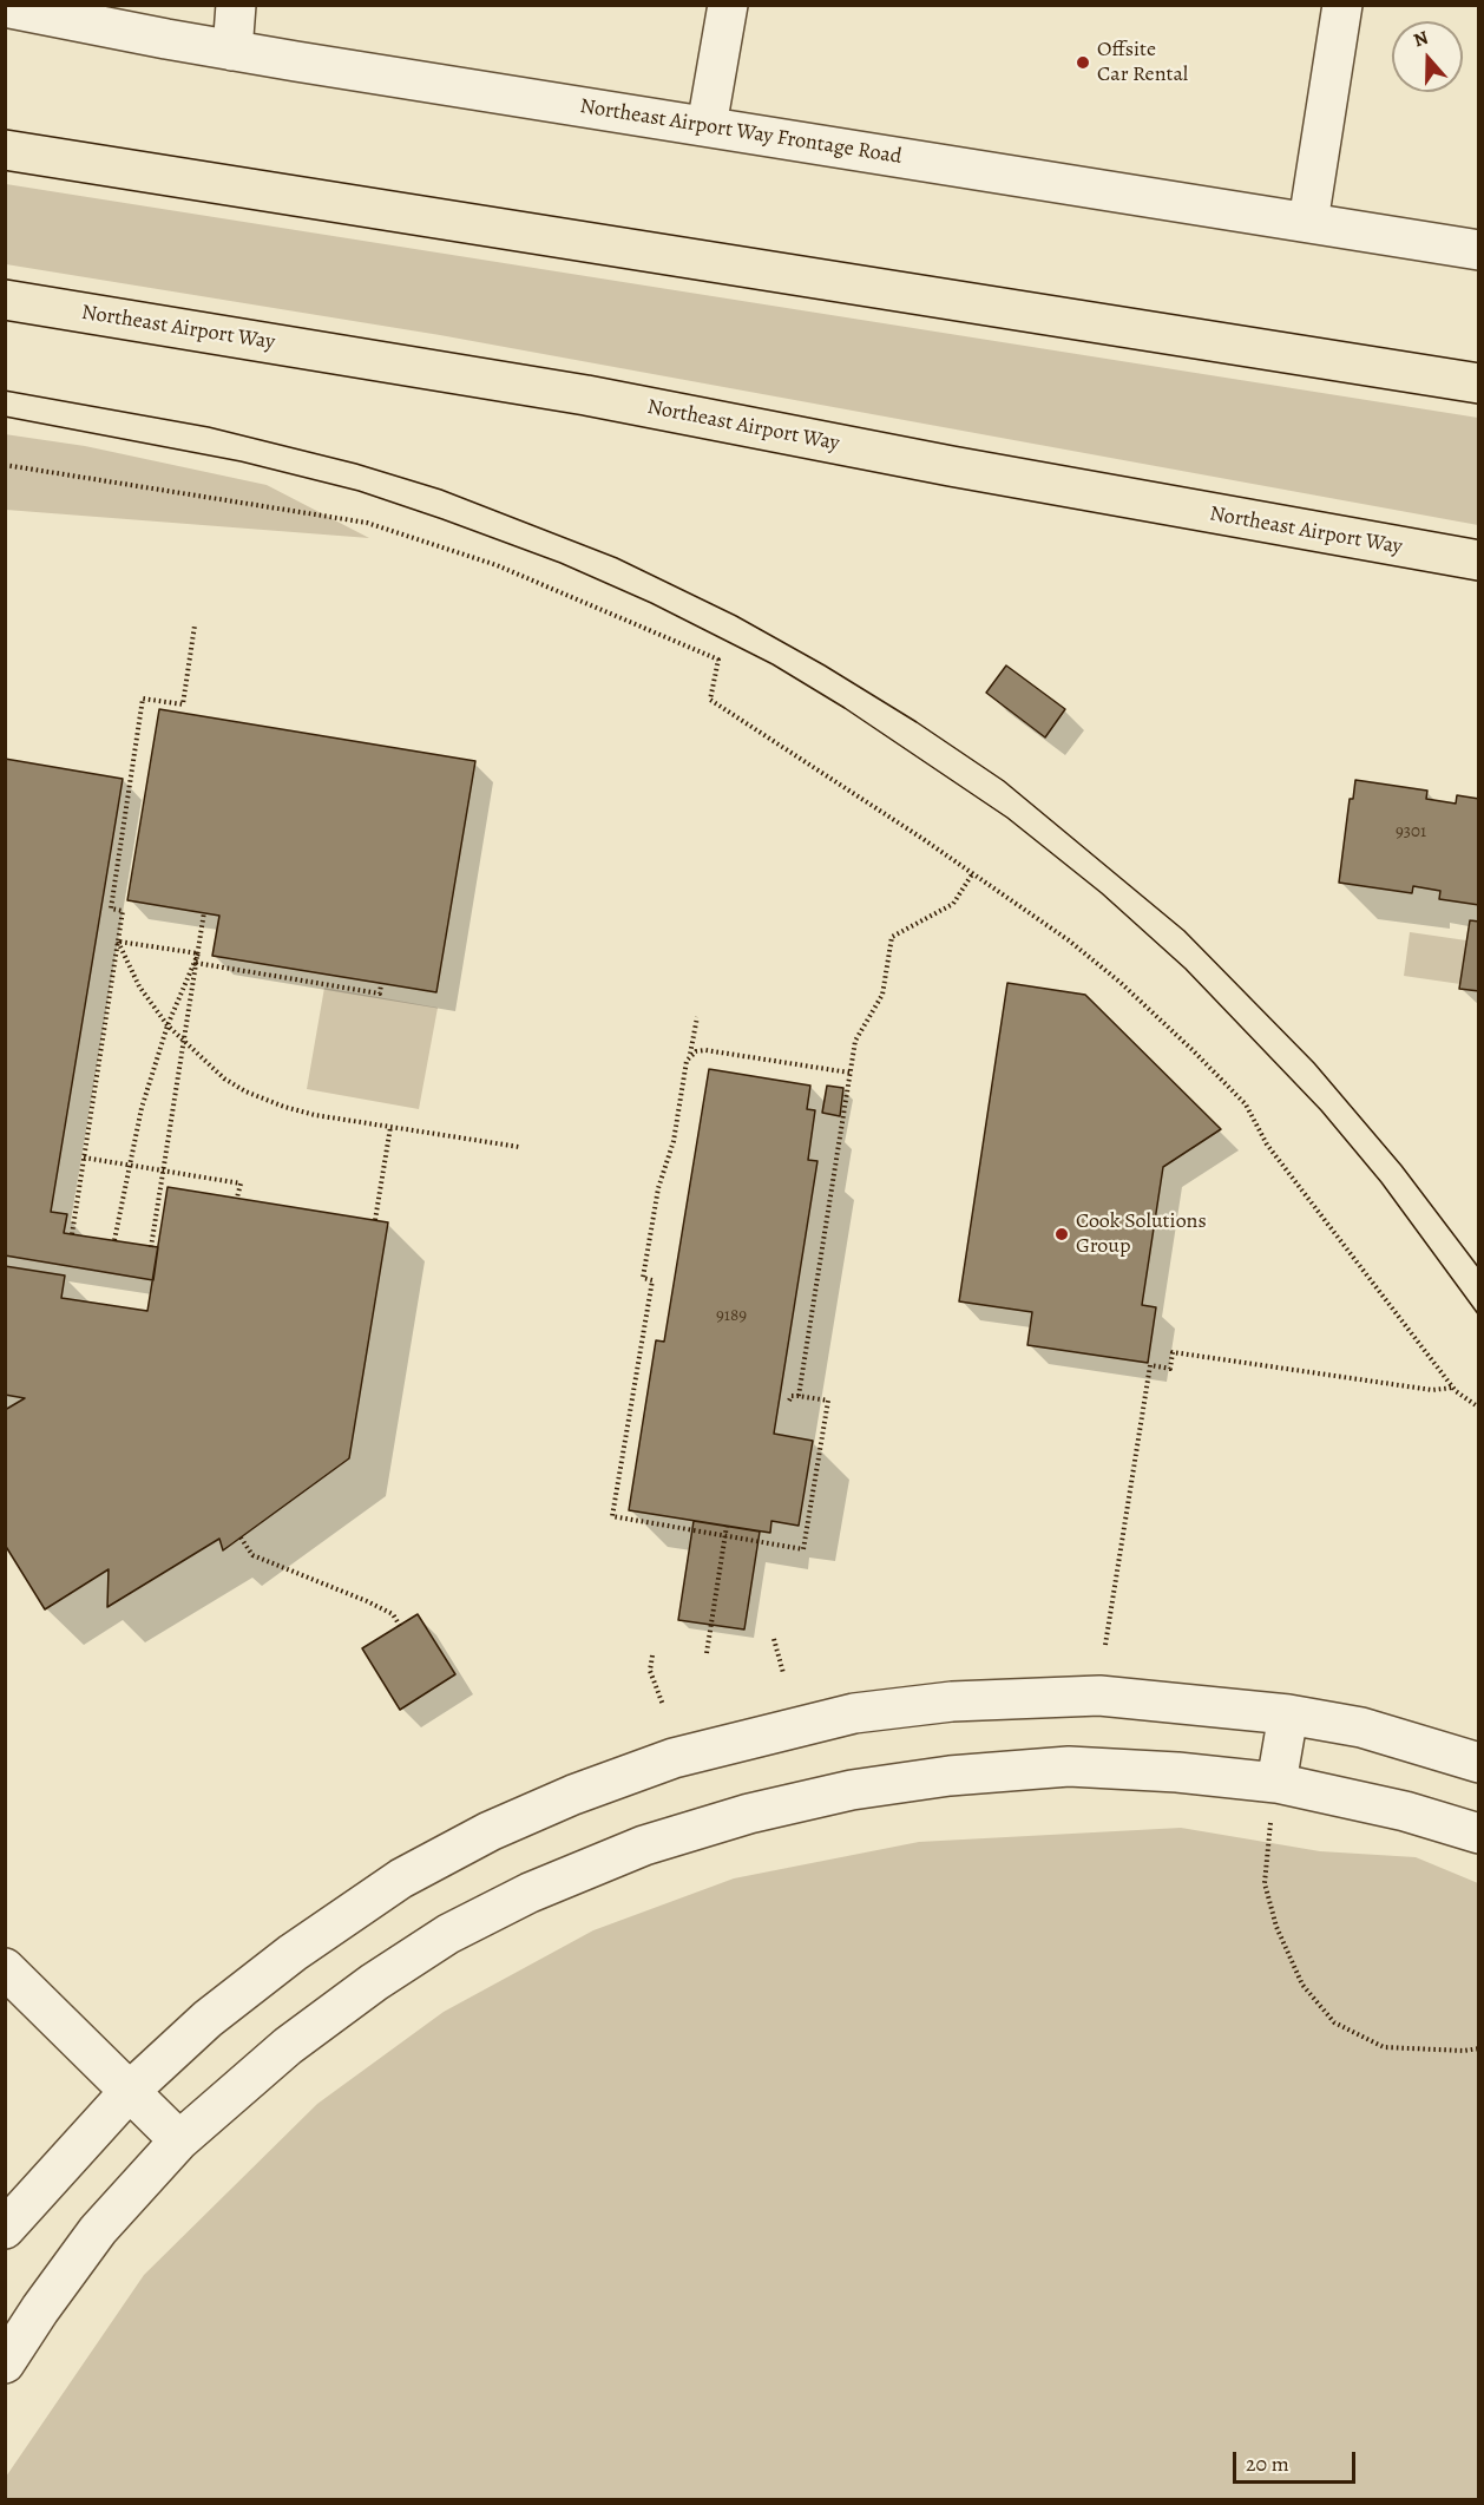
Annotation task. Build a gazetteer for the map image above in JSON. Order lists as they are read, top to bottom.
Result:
{
  "streets": {
    "main road": ["Northeast Airport Way"],
    "street": ["Northeast Airport Way Frontage Road"]
  },
  "places": ["Offsite Car Rental", "Cook Solutions Group"],
  "house_numbers": ["9301", "9189"],
  "scale_bar": "20 m",
  "north": "top"
}
